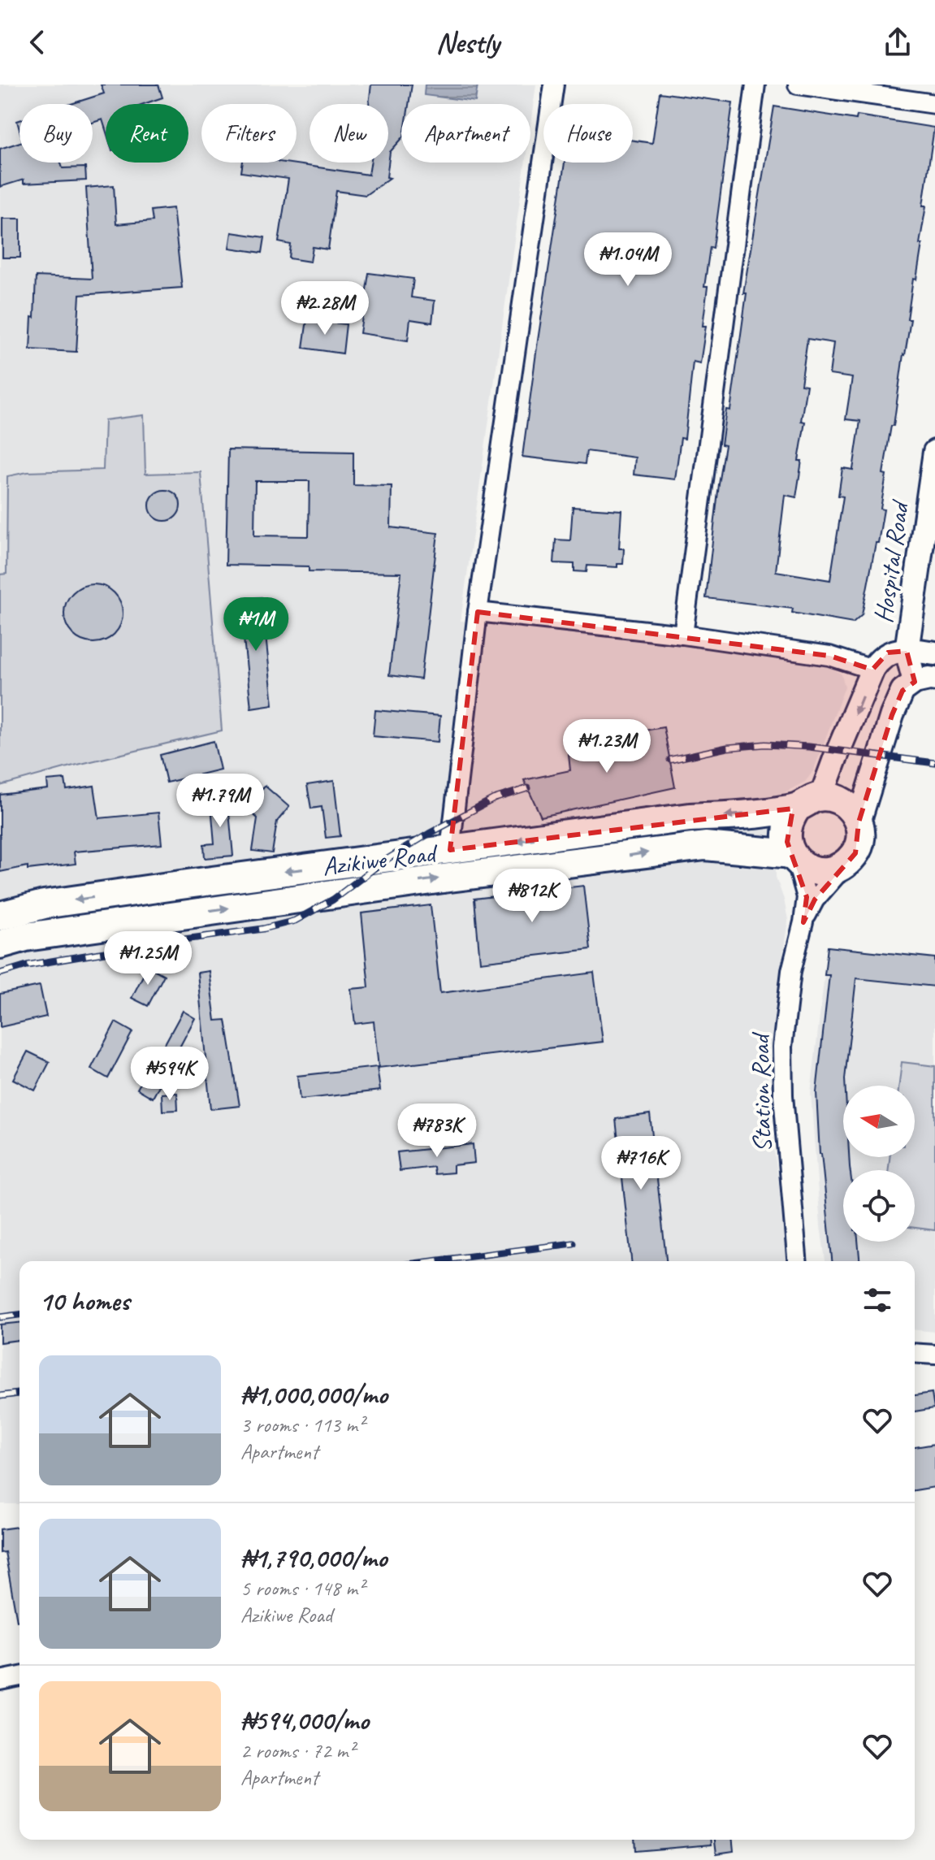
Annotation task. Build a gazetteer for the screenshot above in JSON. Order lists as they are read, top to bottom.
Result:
{
  "streets": {
    "main road": ["Azikiwe Road"],
    "street": ["Hospital Road", "Station Road"]
  },
  "crossings": [
    ["Azikiwe Road", "Station Road"]
  ],
  "north": "left",
  "page": {
    "header": "Nestly",
    "chip": [
      "Buy",
      "Rent",
      "Filters",
      "New",
      "Apartment",
      "House"
    ],
    "price": [
      "₦1.04M",
      "₦2.28M",
      "₦1M",
      "₦1.23M",
      "₦1.79M",
      "₦812K",
      "₦1.25M",
      "₦594K",
      "₦783K",
      "₦716K"
    ],
    "heading": "10 homes",
    "list": [
      {
        "name": "₦1,000,000/mo",
        "note": "3 rooms · 113 m² · Apartment"
      },
      {
        "name": "₦1,790,000/mo",
        "note": "5 rooms · 148 m² · Azikiwe Road"
      },
      {
        "name": "₦594,000/mo",
        "note": "2 rooms · 72 m² · Apartment"
      }
    ]
  }
}
